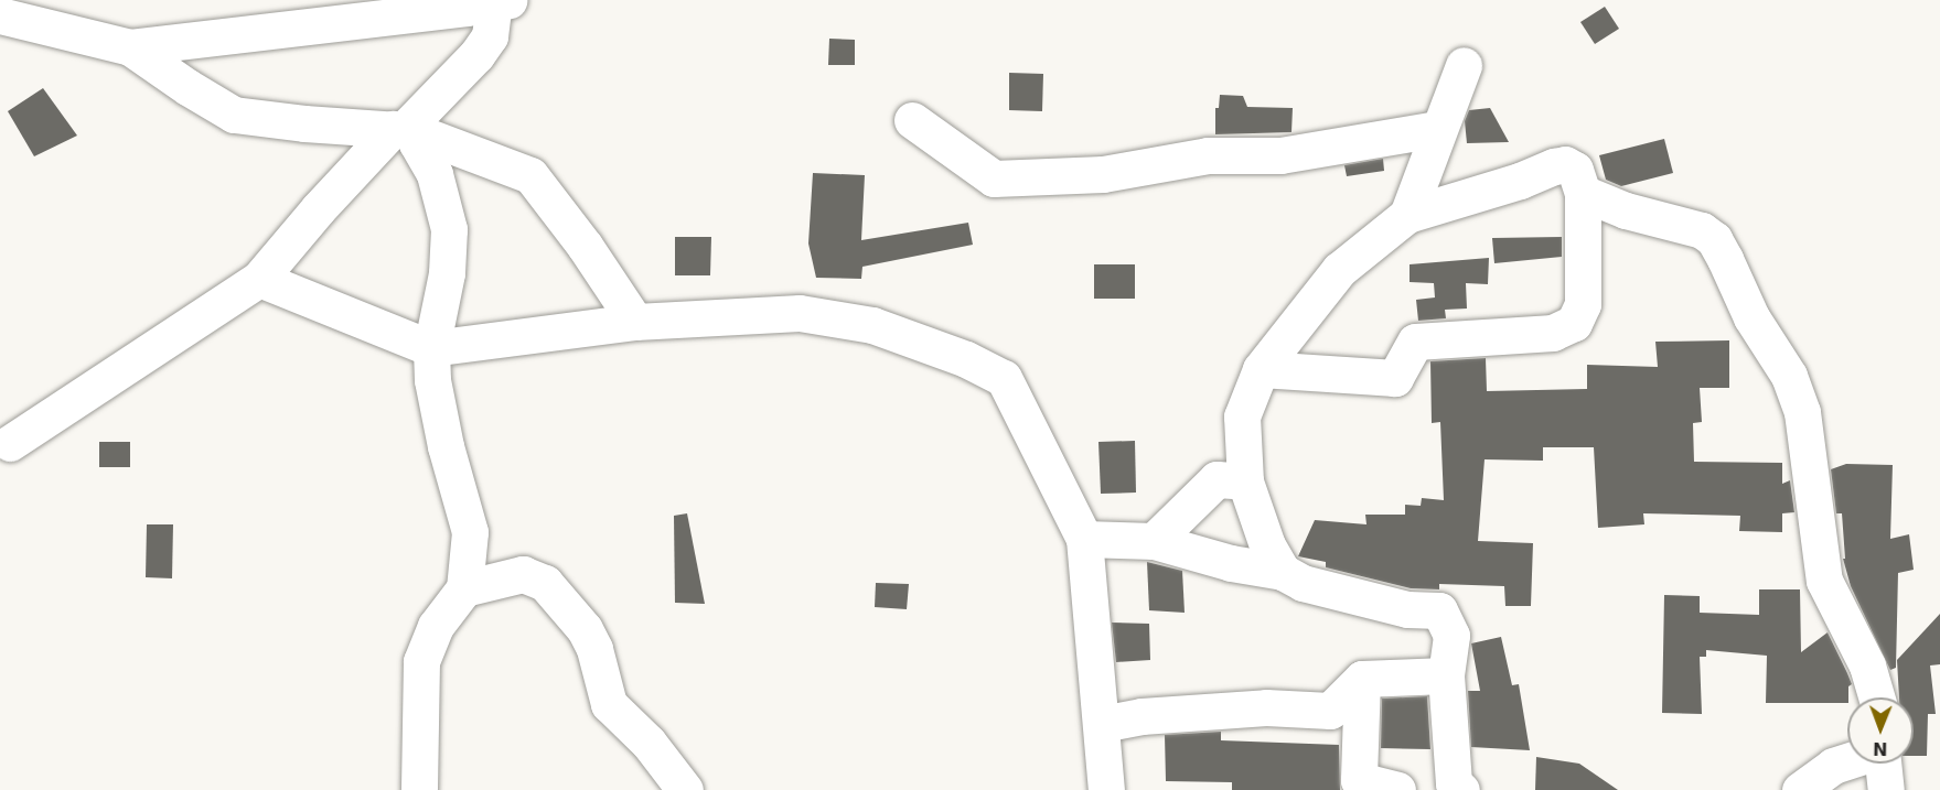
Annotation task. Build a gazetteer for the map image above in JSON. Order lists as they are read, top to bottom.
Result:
{
  "north": "bottom"
}
